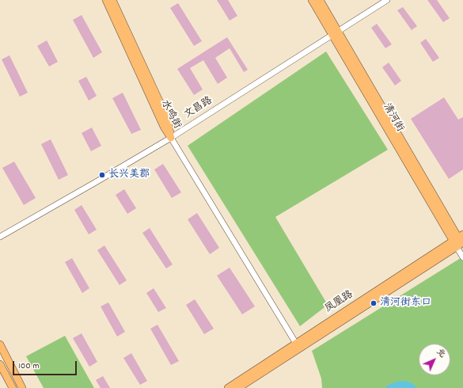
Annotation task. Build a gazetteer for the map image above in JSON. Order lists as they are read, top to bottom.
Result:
{
  "streets": {
    "main road": ["水鸣街", "清河街", "凤凰路"],
    "street": ["文昌路"]
  },
  "crossings": [
    ["文昌路", "水鸣街"],
    ["文昌路", "清河街"],
    ["清河街", "凤凰路"]
  ],
  "places": ["长兴美郡", "清河街东口"],
  "scale_bar": "100 m",
  "north": "top right"
}
